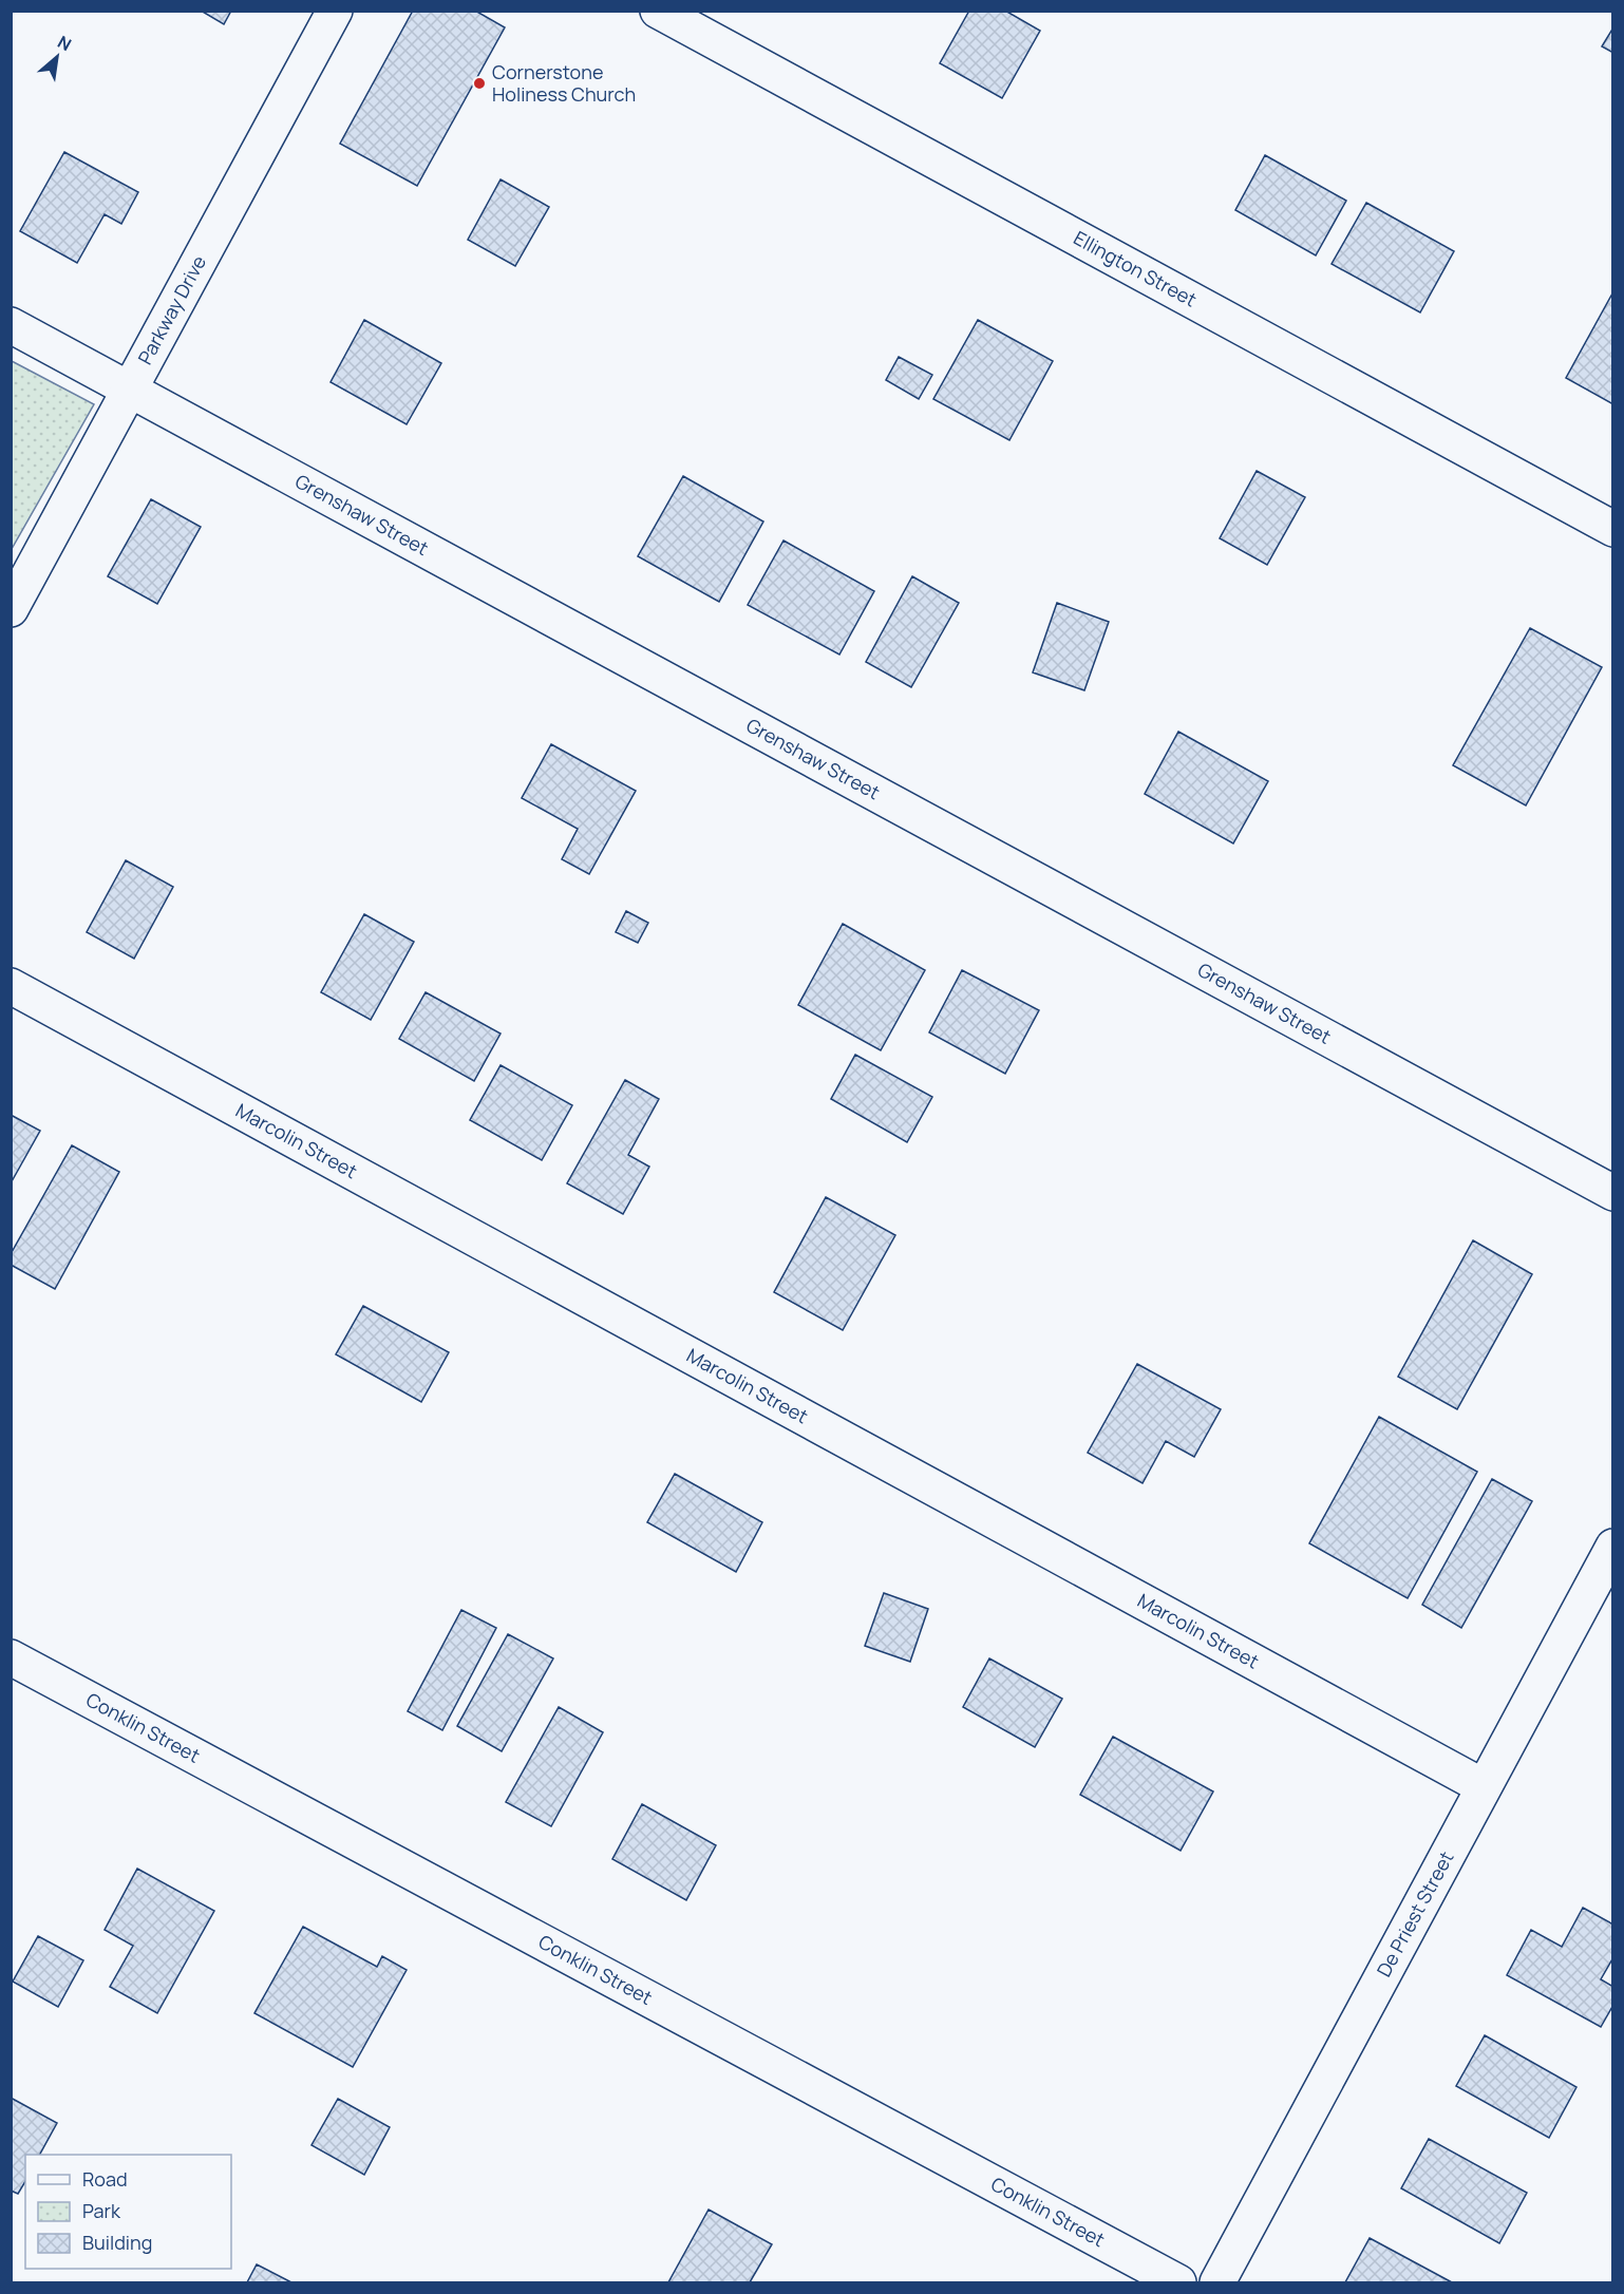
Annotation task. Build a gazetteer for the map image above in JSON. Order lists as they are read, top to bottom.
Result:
{
  "streets": {
    "street": [
      "Ellington Street",
      "Parkway Drive",
      "Grenshaw Street",
      "Marcolin Street",
      "Conklin Street",
      "De Priest Street"
    ]
  },
  "crossings": [
    ["Parkway Drive", "Grenshaw Street"],
    ["Marcolin Street", "De Priest Street"]
  ],
  "places": ["Cornerstone Holiness Church"],
  "legend": ["Road", "Park", "Building"],
  "north": "top right"
}
